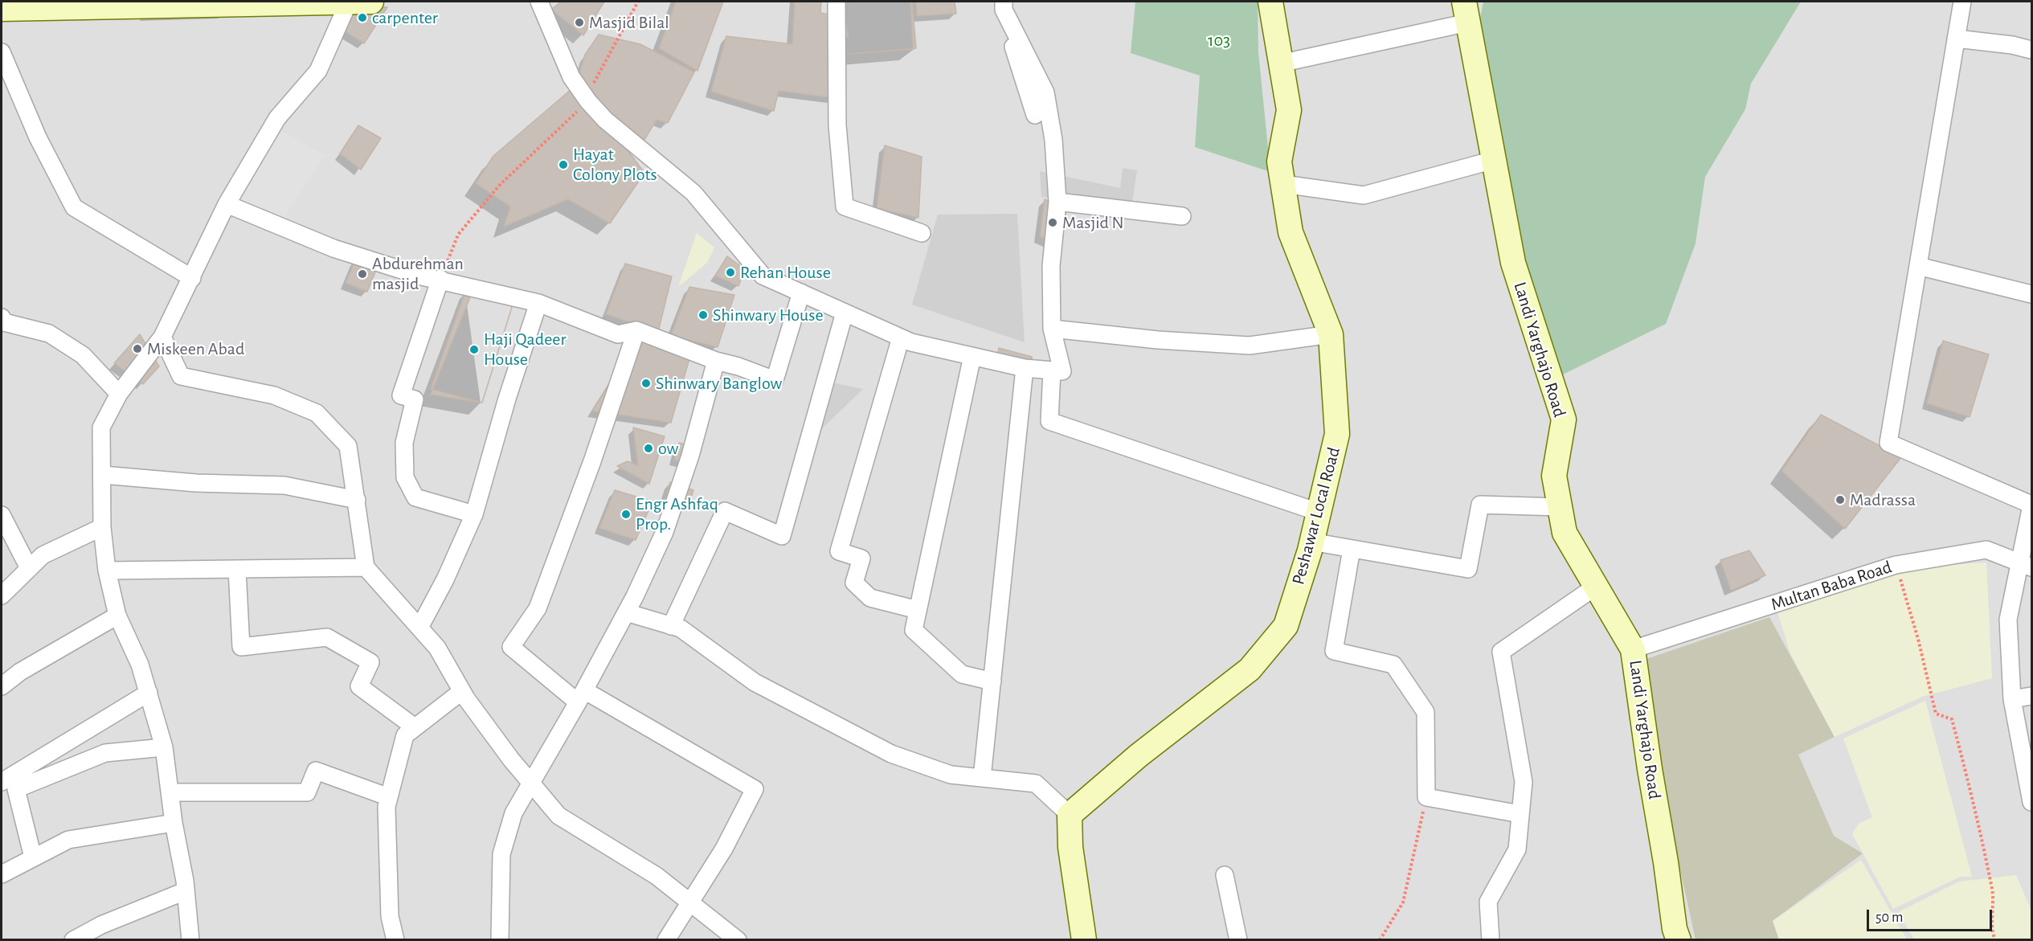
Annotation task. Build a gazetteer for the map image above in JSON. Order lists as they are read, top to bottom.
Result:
{
  "streets": {
    "street": ["Landi Yarghajo Road", "Peshawar Local Road", "Multan Baba Road"]
  },
  "crossings": [
    ["Landi Yarghajo Road", "Multan Baba Road"]
  ],
  "parks": ["103"],
  "places": [
    "carpenter",
    "Masjid Bilal",
    "Hayat Colony Plots",
    "Masjid N",
    "Rehan House",
    "Abdurehman masjid",
    "Shinwary House",
    "Miskeen Abad",
    "Haji Qadeer House",
    "Shinwary Banglow",
    "ow",
    "Madrassa",
    "Engr Ashfaq Prop."
  ],
  "scale_bar": "50 m"
}
